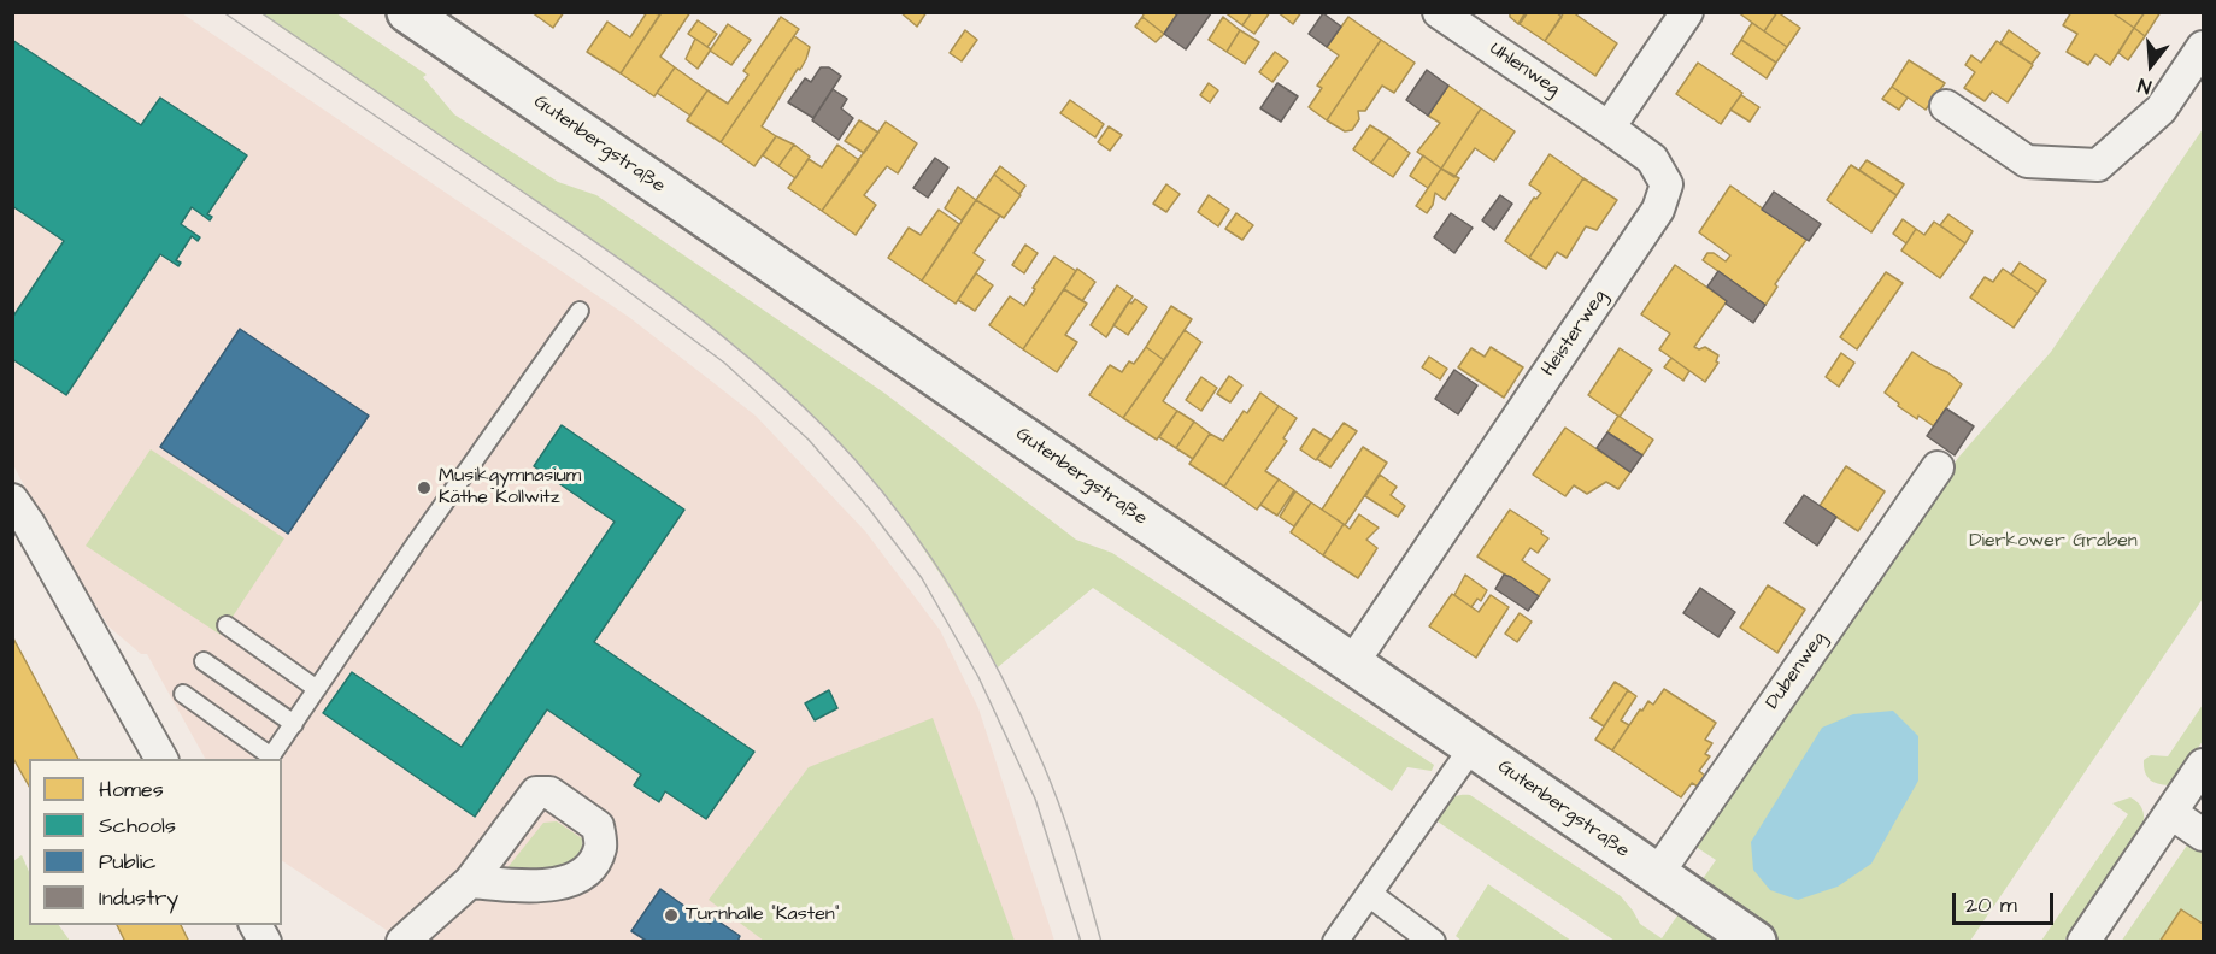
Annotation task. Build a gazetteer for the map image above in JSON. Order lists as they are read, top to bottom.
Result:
{
  "streets": {
    "street": [
      "Uhlenweg",
      "Gutenbergstraße",
      "Heisterweg",
      "Dubenweg"
    ]
  },
  "crossings": [
    ["Uhlenweg", "Heisterweg"],
    ["Gutenbergstraße", "Heisterweg"],
    ["Gutenbergstraße", "Dubenweg"]
  ],
  "parks": ["Dierkower Graben"],
  "places": ["Musikgymnasium Käthe Kollwitz", "Turnhalle \"Kasten\""],
  "legend": [
    "Homes",
    "Schools",
    "Public",
    "Industry"
  ],
  "scale_bar": "20 m",
  "north": "bottom"
}
